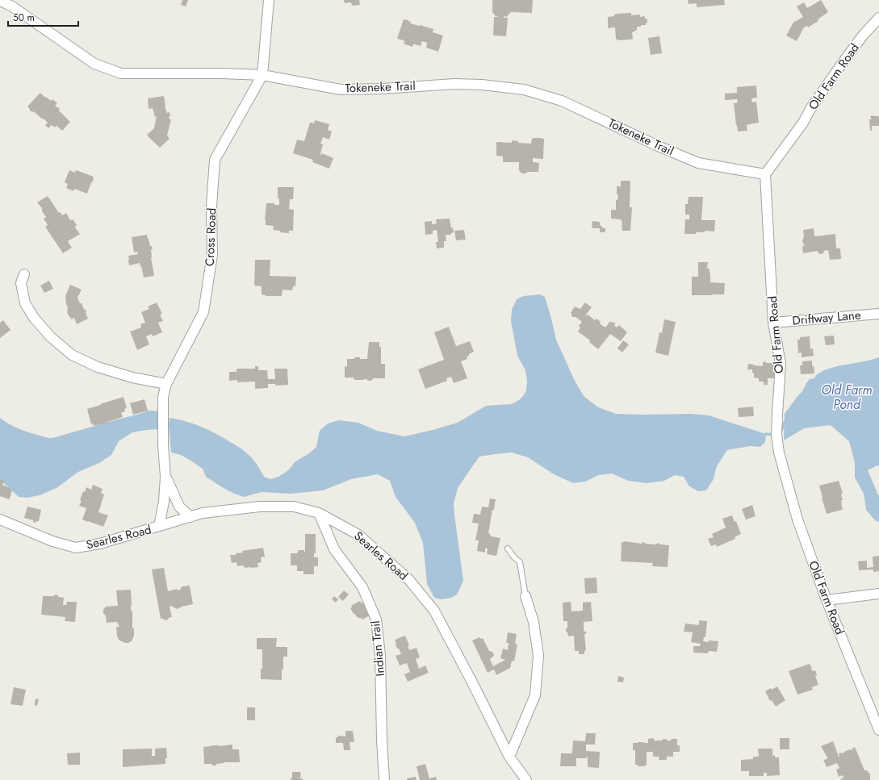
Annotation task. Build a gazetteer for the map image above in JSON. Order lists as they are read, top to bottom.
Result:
{
  "streets": {
    "street": [
      "Old Farm Road",
      "Tokeneke Trail",
      "Cross Road",
      "Driftway Lane",
      "Searles Road",
      "Indian Trail"
    ]
  },
  "crossings": [
    ["Old Farm Road", "Tokeneke Trail"],
    ["Old Farm Road", "Driftway Lane"],
    ["Tokeneke Trail", "Cross Road"],
    ["Cross Road", "Searles Road"],
    ["Searles Road", "Indian Trail"]
  ],
  "water": ["Old Farm Pond"],
  "scale_bar": "50 m"
}
